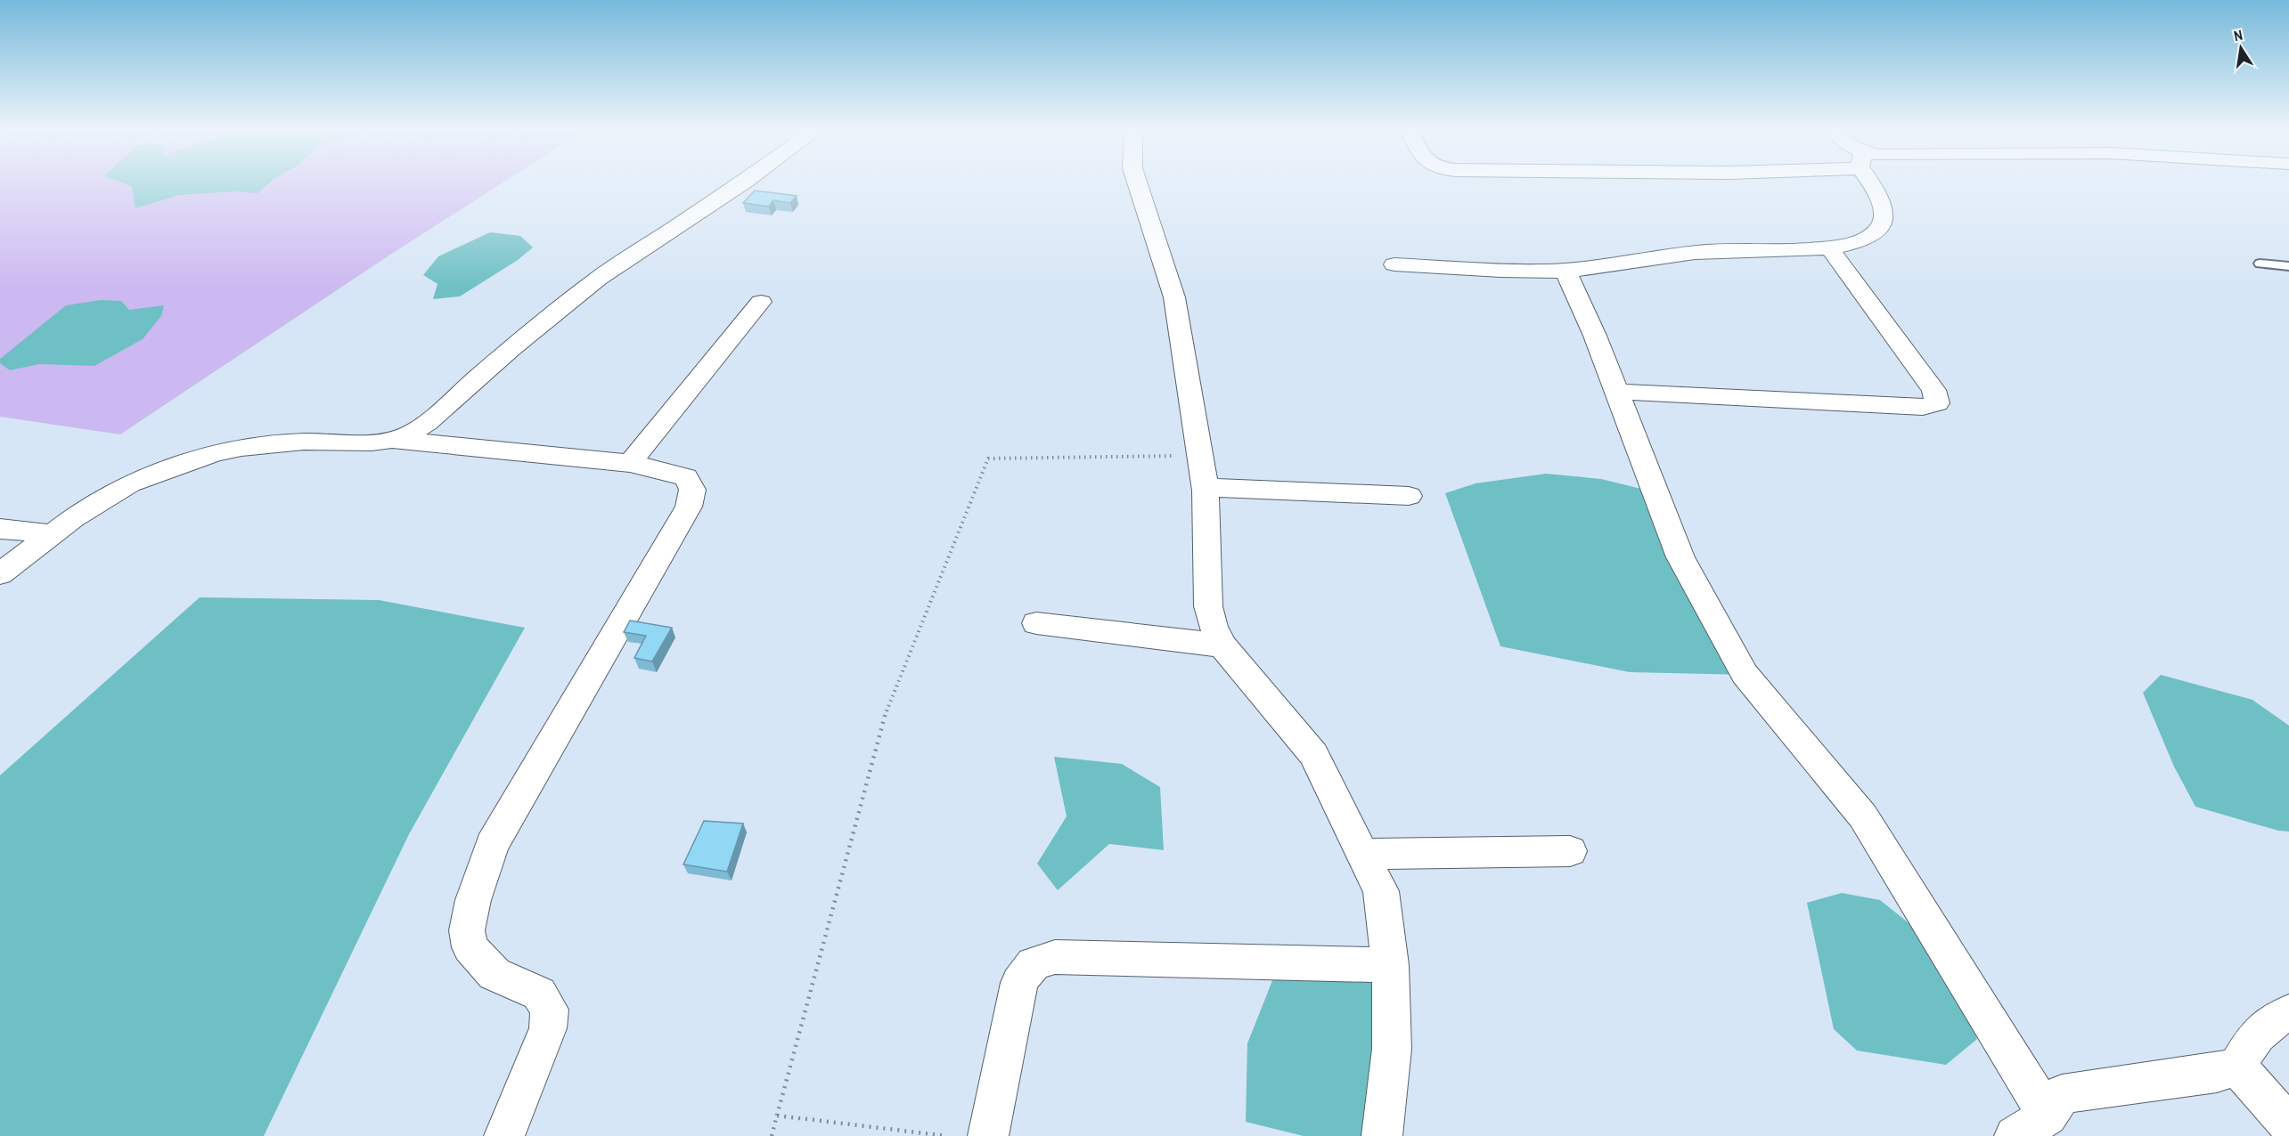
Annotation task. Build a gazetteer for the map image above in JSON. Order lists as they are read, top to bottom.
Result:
{
  "north": "top"
}
